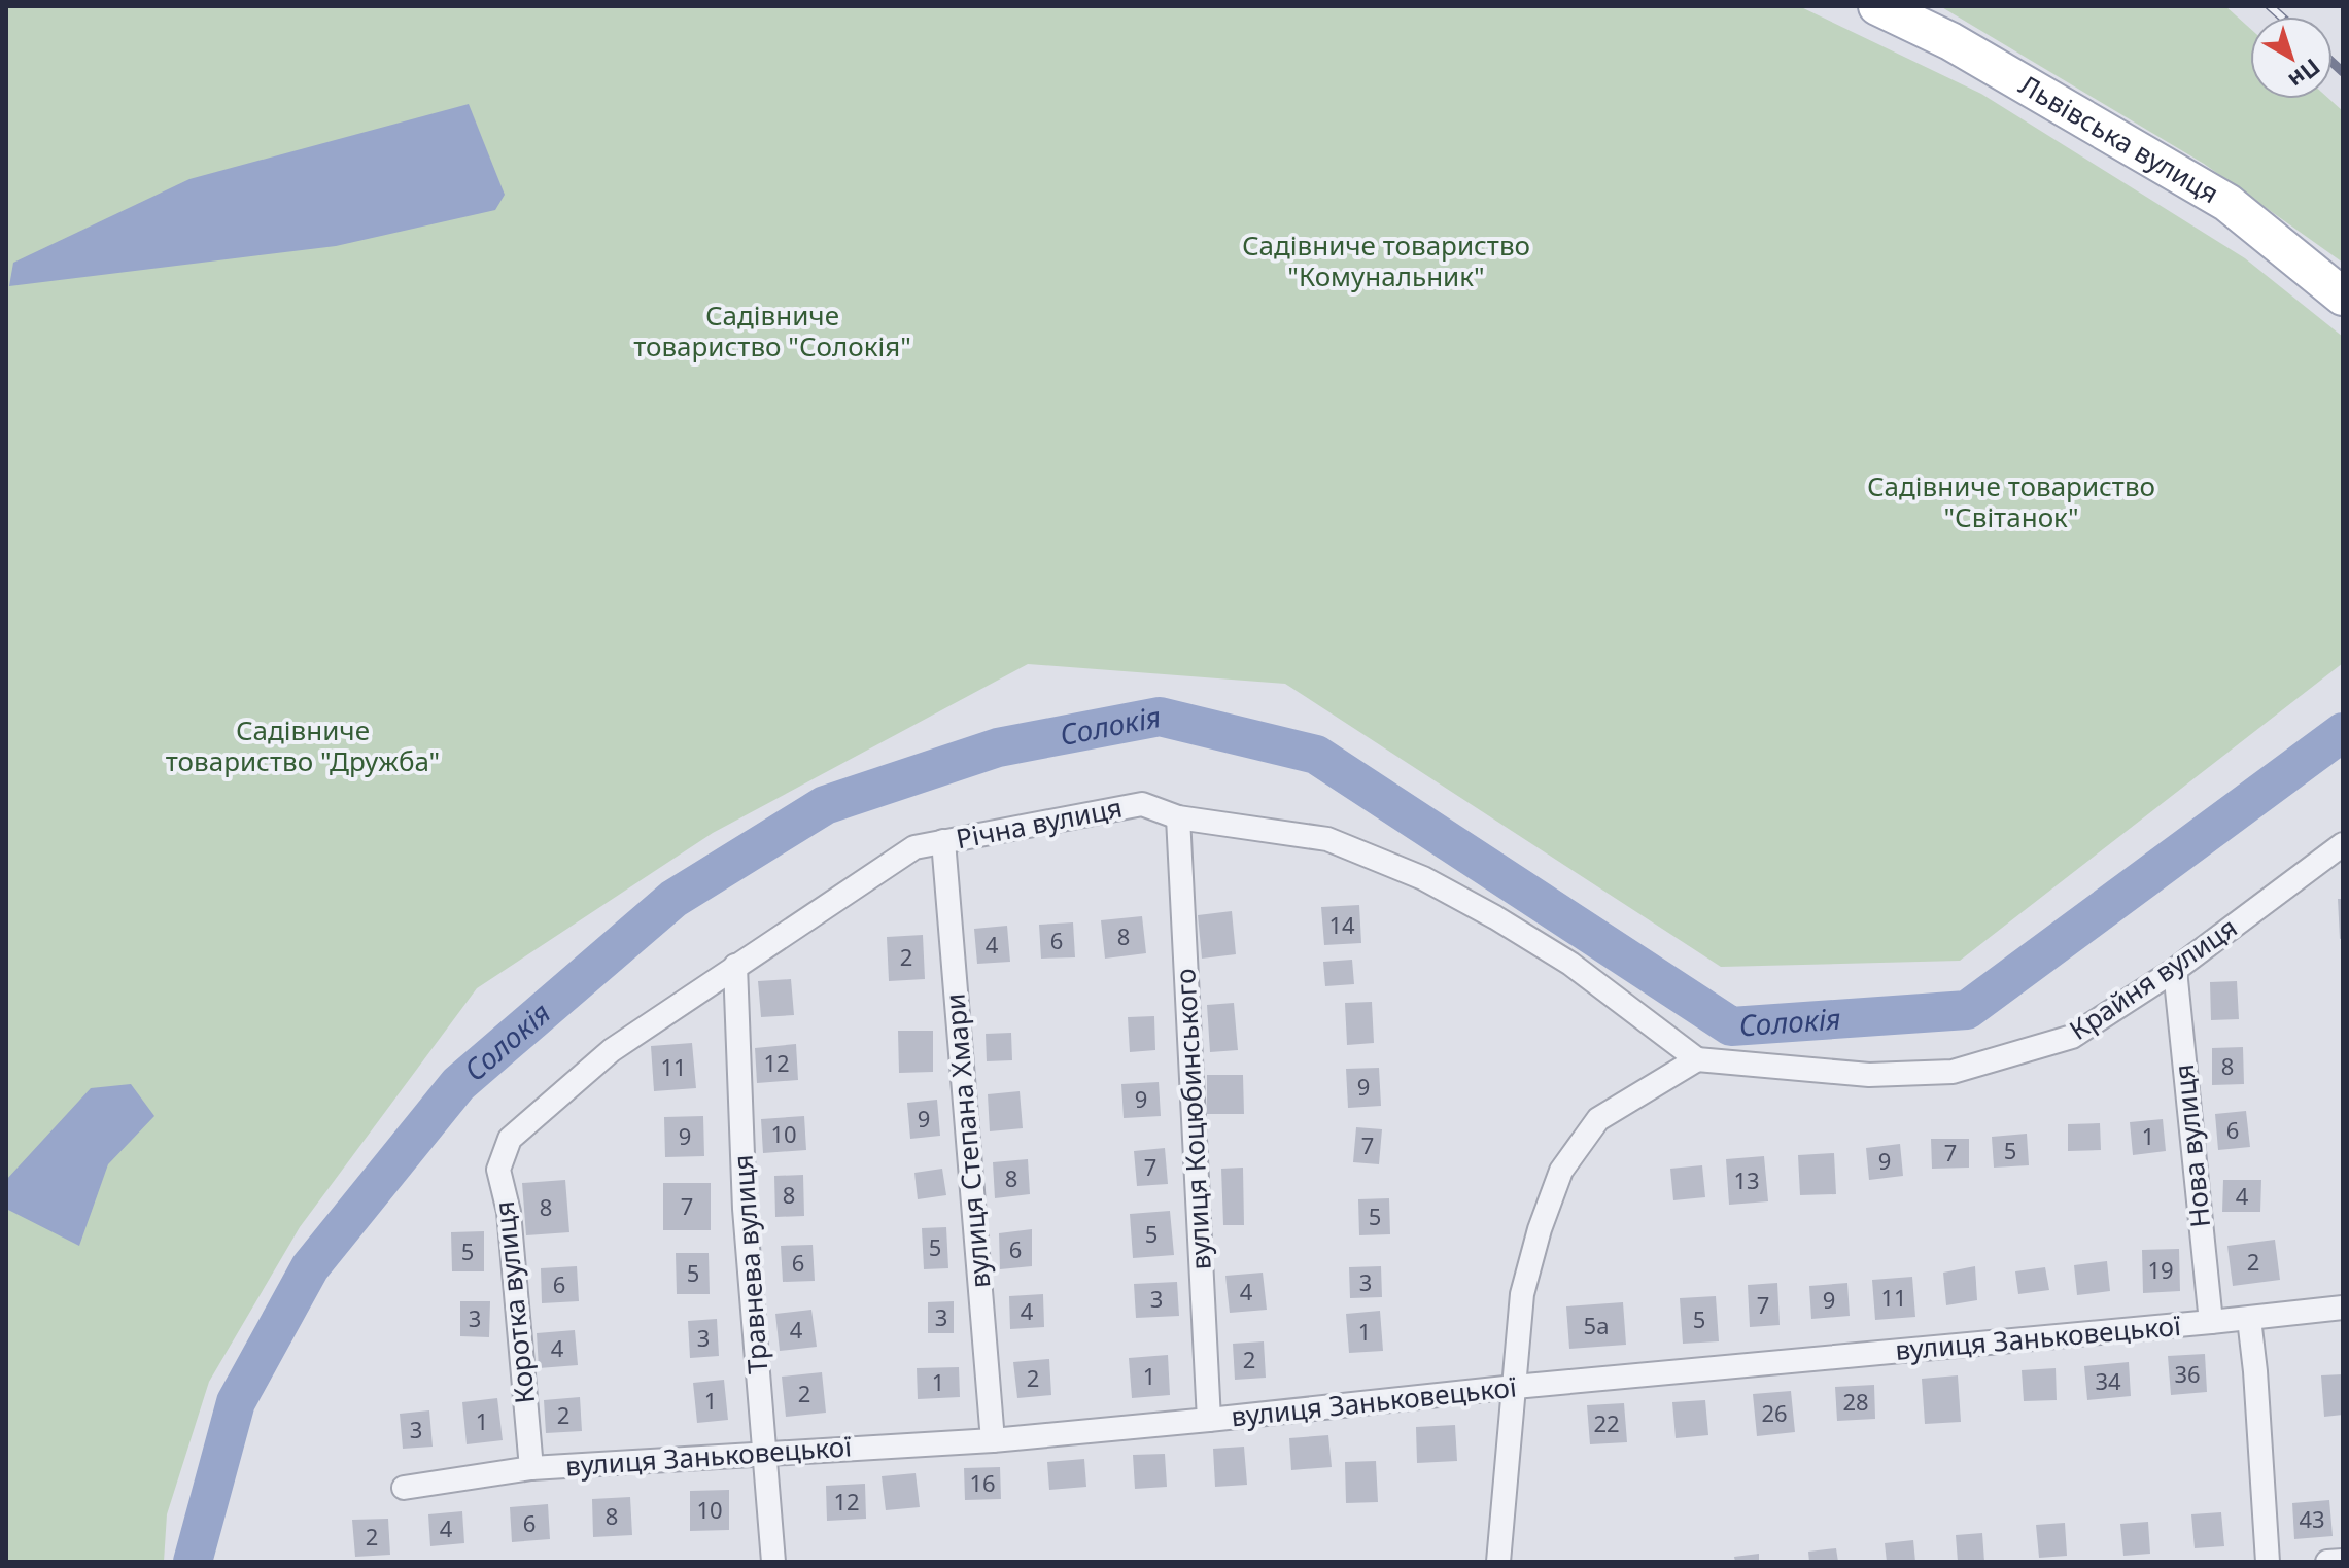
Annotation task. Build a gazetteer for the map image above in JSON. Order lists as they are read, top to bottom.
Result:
{
  "streets": {
    "main road": ["Львівська вулиця"],
    "street": [
      "Річна вулиця",
      "Крайня вулиця",
      "вулиця Коцюбинського",
      "вулиця Степана Хмари",
      "Нова вулиця",
      "Травнева вулиця",
      "Коротка вулиця",
      "вулиця Заньковецької"
    ]
  },
  "crossings": [
    ["Річна вулиця", "Крайня вулиця"],
    ["Річна вулиця", "вулиця Коцюбинського"],
    ["Річна вулиця", "вулиця Степана Хмари"],
    ["Річна вулиця", "Травнева вулиця"],
    ["Річна вулиця", "Коротка вулиця"],
    ["Крайня вулиця", "Нова вулиця"],
    ["вулиця Коцюбинського", "вулиця Заньковецької"],
    ["вулиця Степана Хмари", "вулиця Заньковецької"],
    ["Нова вулиця", "вулиця Заньковецької"],
    ["Травнева вулиця", "вулиця Заньковецької"],
    ["Коротка вулиця", "вулиця Заньковецької"]
  ],
  "water": ["Солокія"],
  "parks": [
    "Садівниче товариство \"Комунальник\"",
    "Садівниче товариство \"Солокія\"",
    "Садівниче товариство \"Світанок\"",
    "Садівниче товариство \"Дружба\""
  ],
  "house_numbers": [
    "14",
    "8",
    "6",
    "4",
    "2",
    "12",
    "8",
    "11",
    "9",
    "9",
    "9",
    "6",
    "10",
    "9",
    "1",
    "7",
    "5",
    "7",
    "9",
    "7",
    "8",
    "13",
    "8",
    "4",
    "7",
    "8",
    "5",
    "5",
    "5",
    "6",
    "5",
    "2",
    "6",
    "19",
    "5",
    "3",
    "6",
    "4",
    "11",
    "3",
    "9",
    "7",
    "4",
    "3",
    "3",
    "5",
    "5а",
    "4",
    "1",
    "3",
    "4",
    "2",
    "36",
    "1",
    "2",
    "34",
    "1",
    "2",
    "1",
    "28",
    "26",
    "2",
    "1",
    "22",
    "3",
    "16",
    "12",
    "10",
    "8",
    "43",
    "6",
    "4",
    "2"
  ],
  "north": "bottom right"
}
